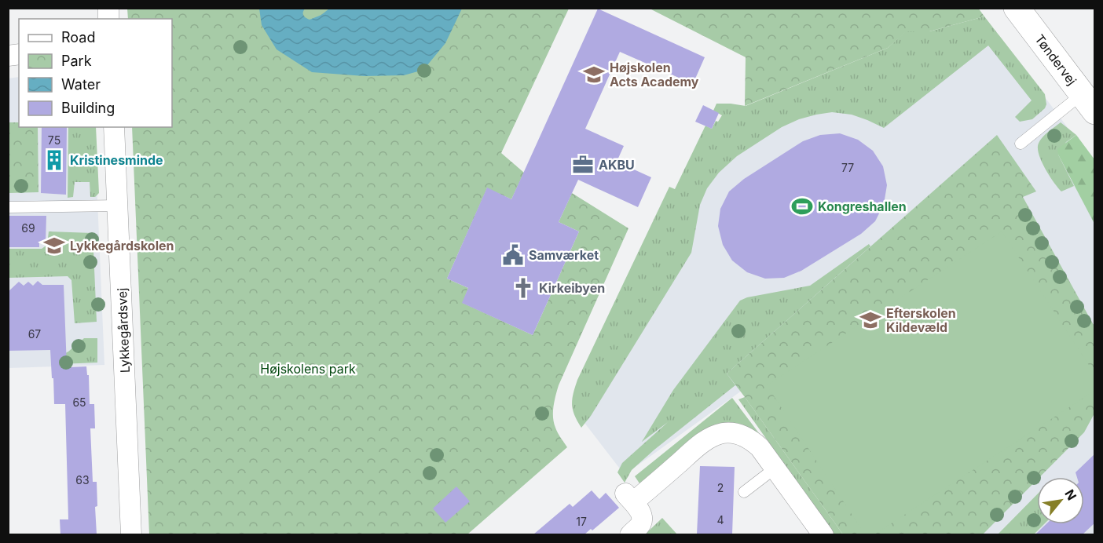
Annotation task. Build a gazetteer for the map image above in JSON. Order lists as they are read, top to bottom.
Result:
{
  "streets": {
    "street": ["Tøndervej", "Lykkegårdsvej"]
  },
  "parks": ["Højskolens park"],
  "places": {
    "school or university": ["Højskolen Acts Academy", "Lykkegårdskolen", "Efterskolen Kildevæld"],
    "building": ["Kristinesminde"],
    "office": ["AKBU"],
    "sports": ["Kongreshallen"],
    "public building": ["Samværket"],
    "church": ["Kirkeibyen"]
  },
  "house_numbers": [
    "75",
    "77",
    "69",
    "67",
    "65",
    "63",
    "2",
    "4",
    "17"
  ],
  "legend": [
    "Road",
    "Park",
    "Water",
    "Building"
  ],
  "north": "top right"
}
